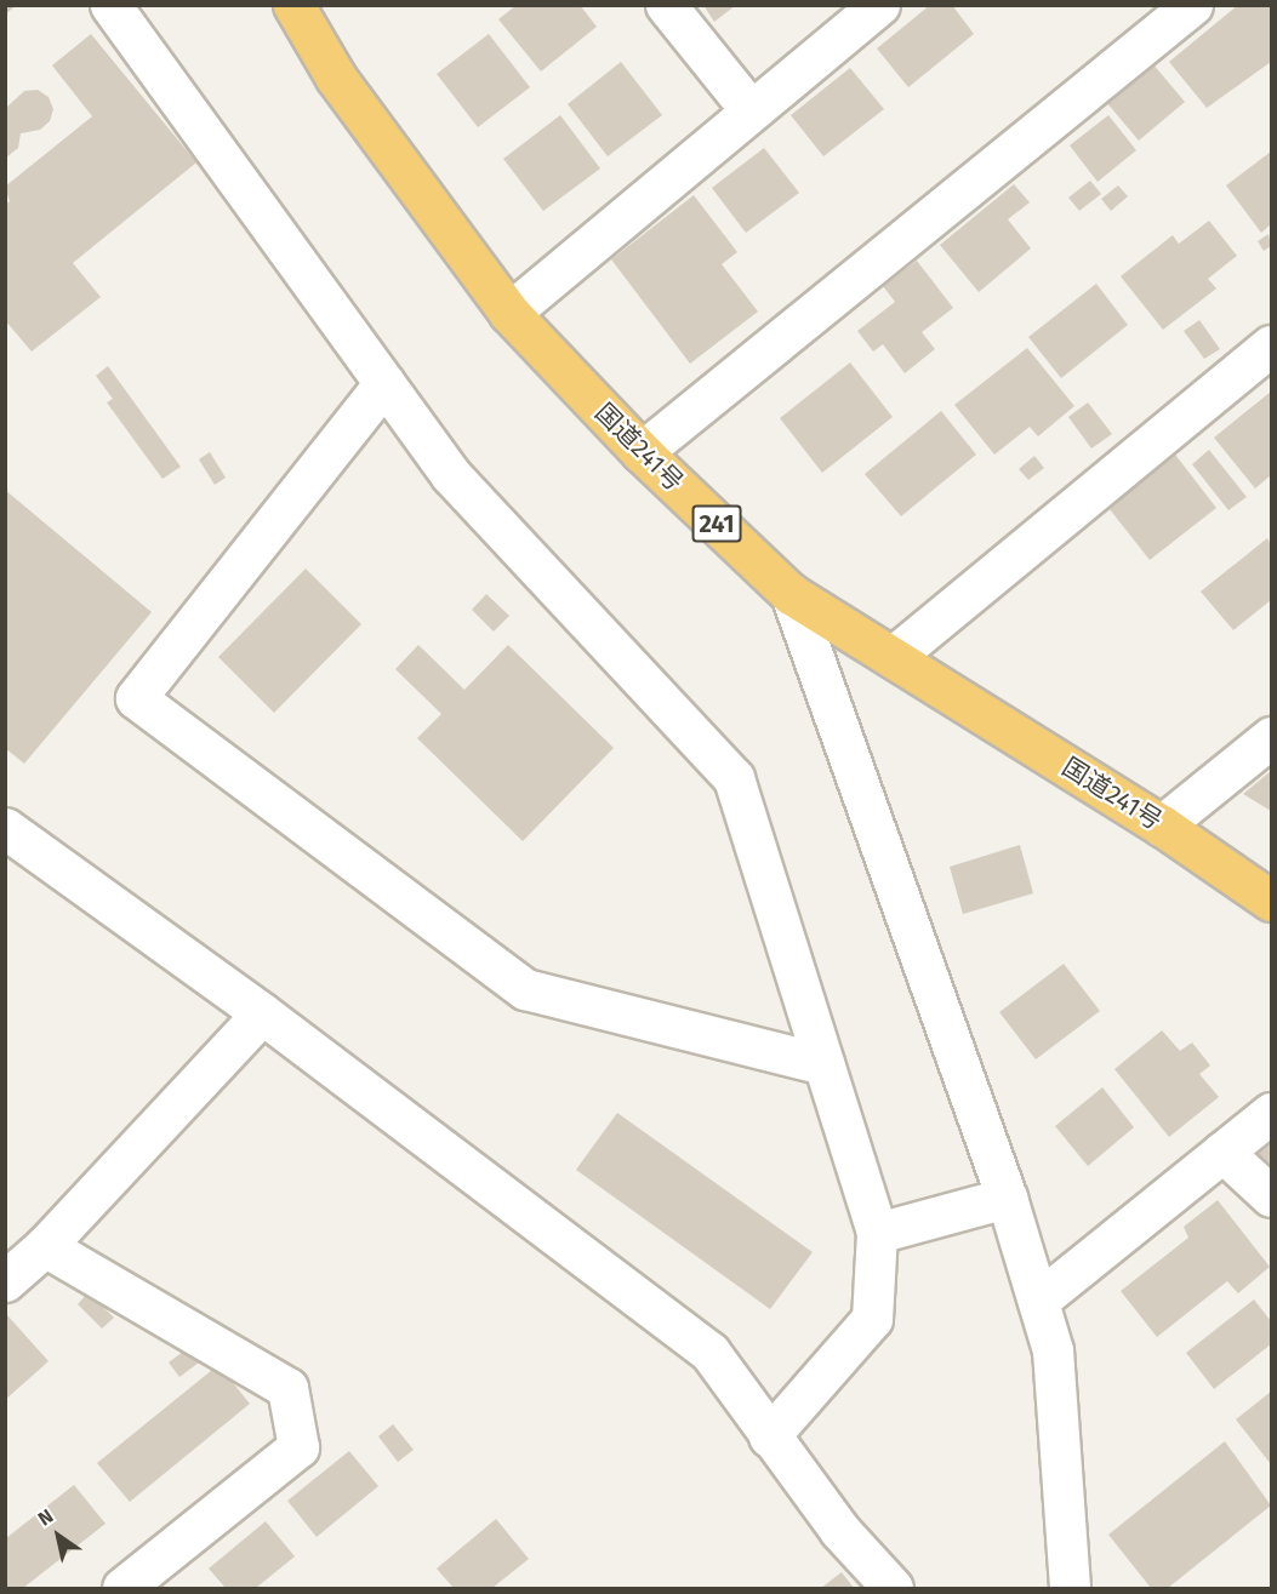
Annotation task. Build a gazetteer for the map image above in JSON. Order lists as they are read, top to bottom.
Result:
{
  "streets": {
    "highway": ["国道241号", "241"]
  },
  "north": "top left"
}
